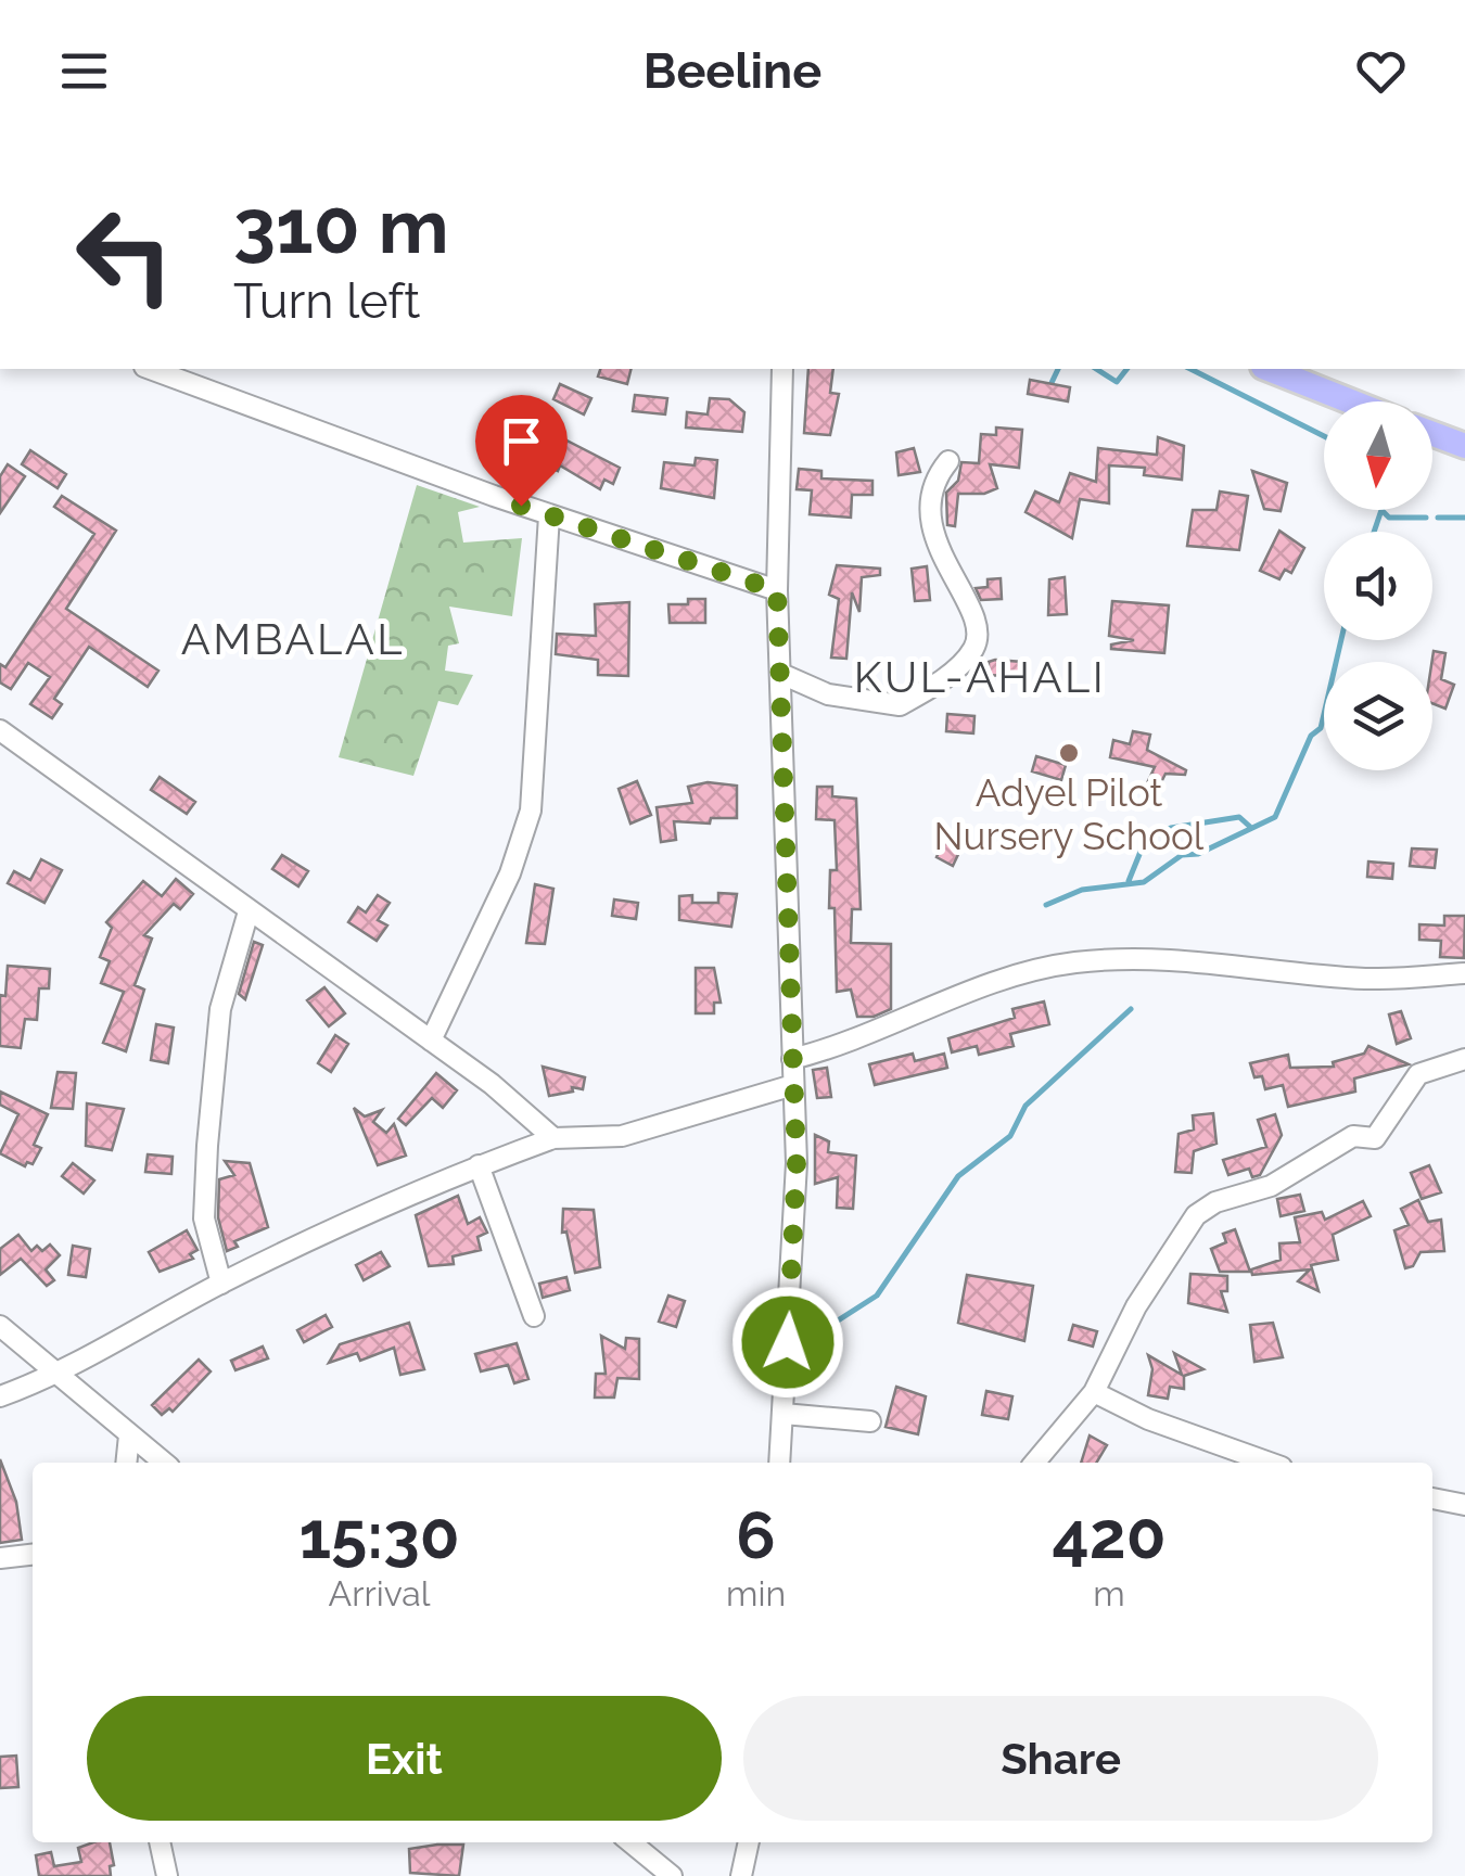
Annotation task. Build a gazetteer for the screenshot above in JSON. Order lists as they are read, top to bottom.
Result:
{
  "districts": ["AMBALAL", "KUL-AHALI"],
  "places": ["Adyel Pilot Nursery School"],
  "north": "bottom",
  "page": {
    "header": "Beeline",
    "turn": ["310 m", "Turn left"],
    "eta": [
      "15:30",
      "Arrival",
      "6",
      "min",
      "420",
      "m"
    ],
    "buttons": ["Exit", "Share"]
  }
}
